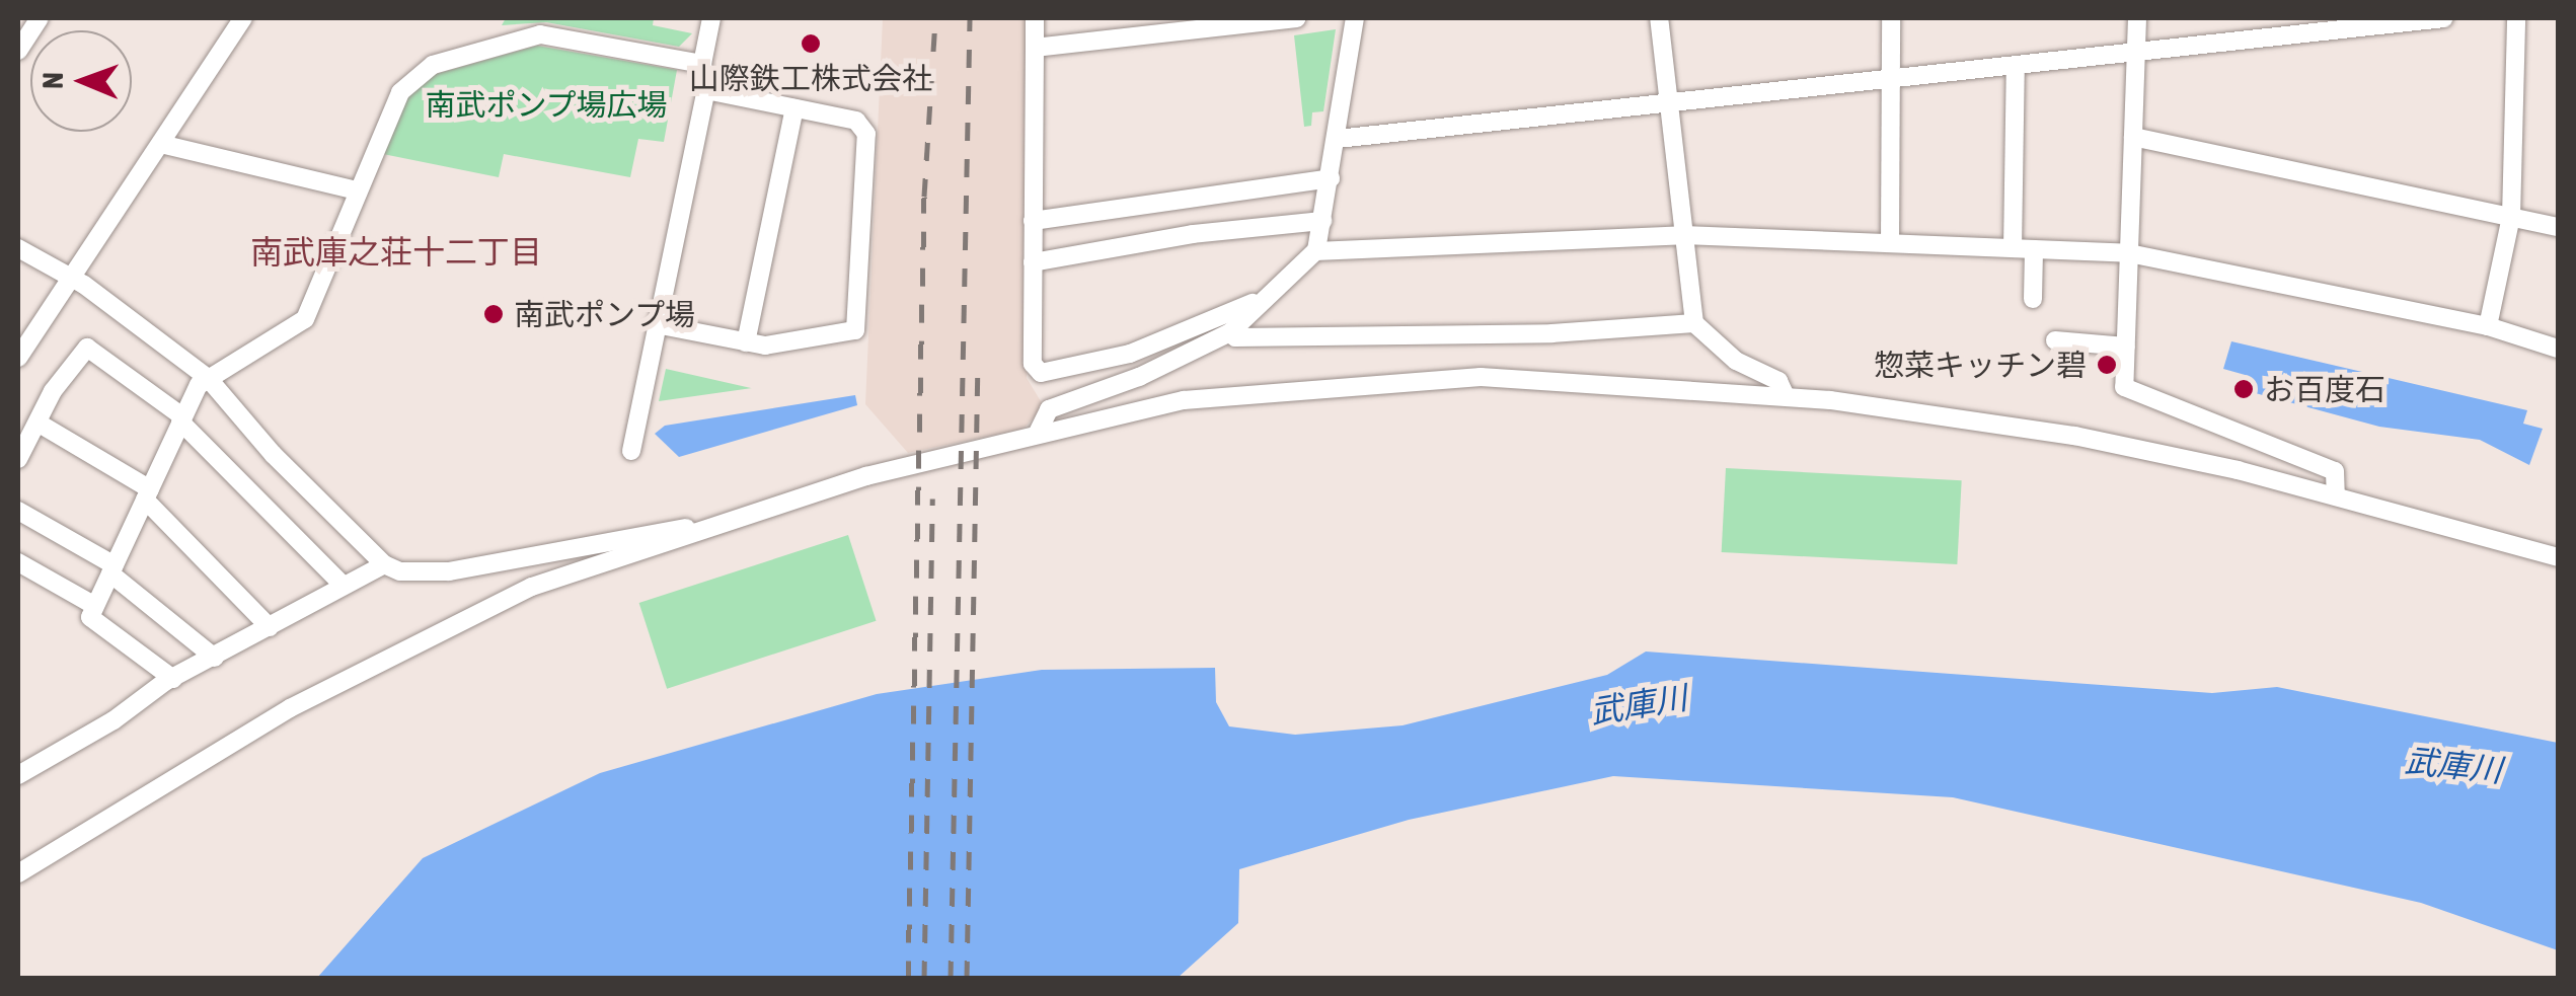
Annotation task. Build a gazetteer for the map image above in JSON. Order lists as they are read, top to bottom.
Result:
{
  "districts": ["南武庫之荘十二丁目"],
  "water": ["武庫川"],
  "parks": ["南武ポンプ場広場"],
  "places": [
    "山際鉄工株式会社",
    "南武ポンプ場",
    "惣菜キッチン碧",
    "お百度石"
  ],
  "north": "left"
}
